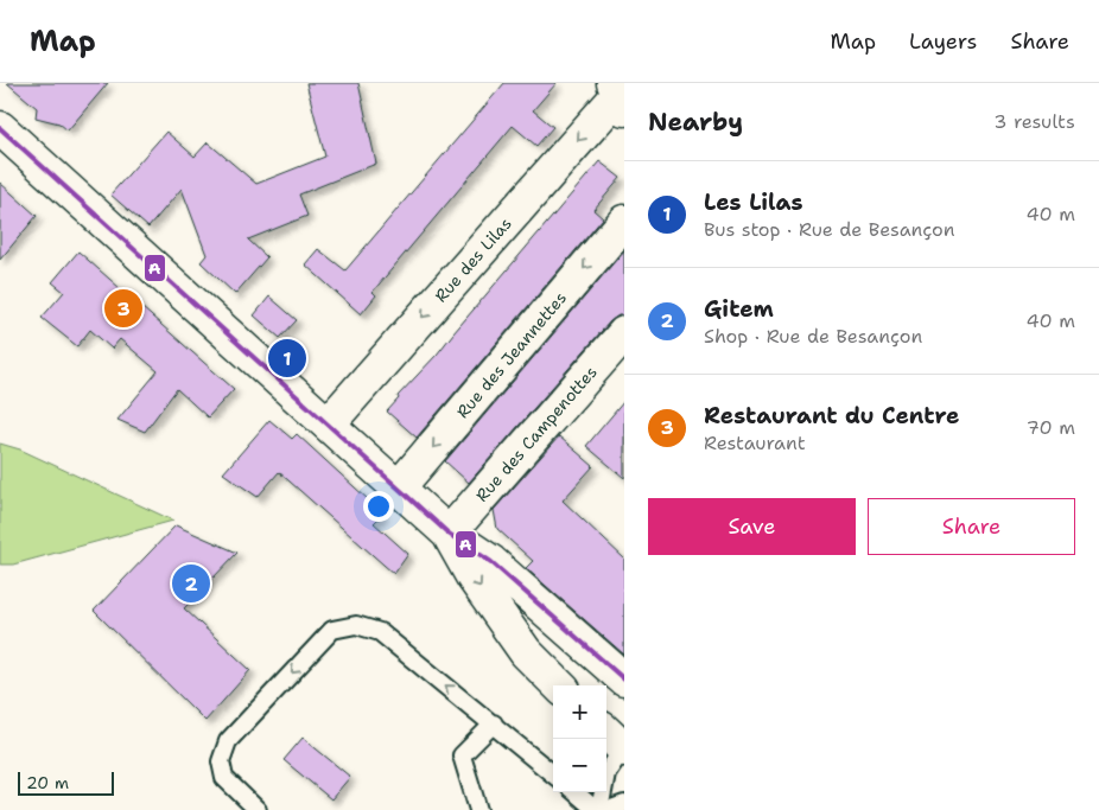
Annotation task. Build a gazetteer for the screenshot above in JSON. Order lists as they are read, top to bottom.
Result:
{
  "streets": {
    "street": ["Rue des Lilas", "Rue des Jeannettes", "Rue des Campenottes"]
  },
  "one_way": ["Rue des Lilas", "Rue des Jeannettes"],
  "lines": ["transit line A"],
  "scale_bar": "20 m",
  "page": {
    "header": "Map",
    "nav": ["Map", "Layers", "Share"],
    "heading": ["Nearby", "3 results"],
    "list": [
      {
        "mark": "1",
        "name": "Les Lilas",
        "note": "Bus stop · Rue de Besançon",
        "value": "40 m"
      },
      {
        "mark": "2",
        "name": "Gitem",
        "note": "Shop · Rue de Besançon",
        "value": "40 m"
      },
      {
        "mark": "3",
        "name": "Restaurant du Centre",
        "note": "Restaurant",
        "value": "70 m"
      }
    ],
    "pins": ["3", "1", "2"],
    "buttons": ["Save", "Share"],
    "map_buttons": ["+", "−"],
    "scale": "20 m"
  }
}
